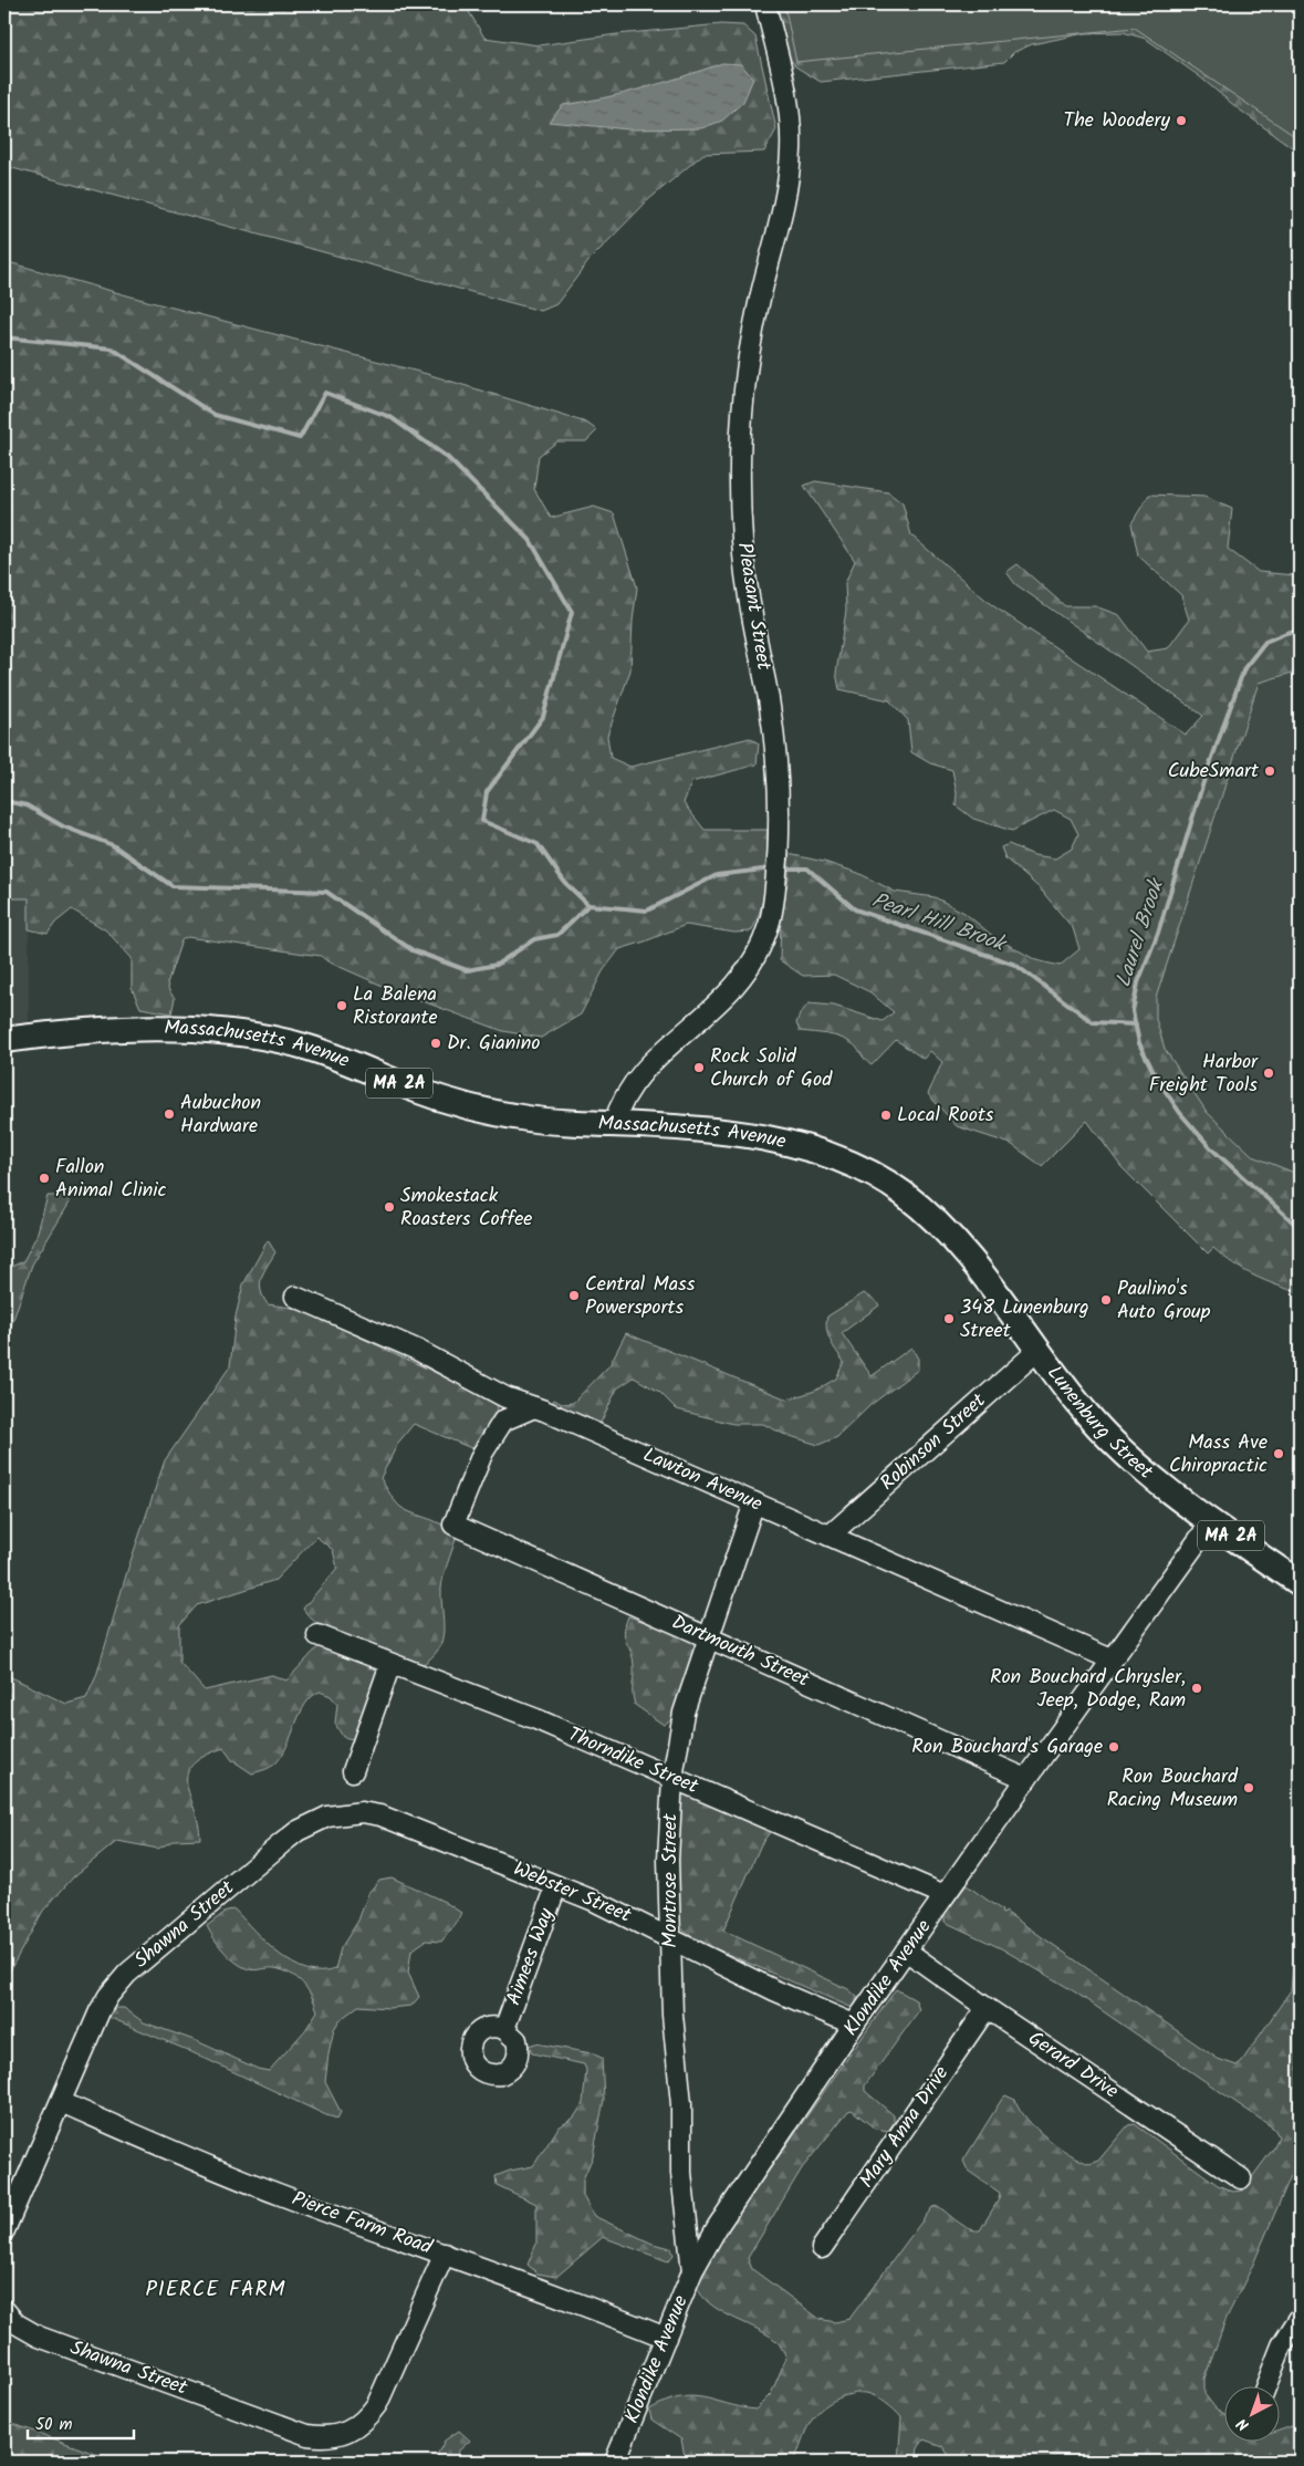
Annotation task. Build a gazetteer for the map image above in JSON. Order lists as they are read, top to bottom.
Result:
{
  "streets": {
    "main road": ["Massachusetts Avenue", "MA 2A", "Lunenburg Street"],
    "street": [
      "Pleasant Street",
      "Robinson Street",
      "Lawton Avenue",
      "Dartmouth Street",
      "Thorndike Street",
      "Montrose Street",
      "Webster Street",
      "Shawna Street",
      "Aimees Way",
      "Klondike Avenue",
      "Gerard Drive",
      "Mary Anna Drive",
      "Pierce Farm Road"
    ]
  },
  "crossings": [
    ["Pleasant Street", "Massachusetts Avenue"],
    ["Massachusetts Avenue", "Lunenburg Street"],
    ["Lunenburg Street", "Robinson Street"],
    ["Lunenburg Street", "Klondike Avenue"],
    ["Robinson Street", "Lawton Avenue"],
    ["Lawton Avenue", "Dartmouth Street"],
    ["Lawton Avenue", "Montrose Street"],
    ["Lawton Avenue", "Klondike Avenue"],
    ["Dartmouth Street", "Montrose Street"],
    ["Dartmouth Street", "Klondike Avenue"],
    ["Thorndike Street", "Montrose Street"],
    ["Thorndike Street", "Klondike Avenue"],
    ["Montrose Street", "Webster Street"],
    ["Montrose Street", "Klondike Avenue"],
    ["Webster Street", "Shawna Street"],
    ["Webster Street", "Aimees Way"],
    ["Webster Street", "Klondike Avenue"],
    ["Shawna Street", "Pierce Farm Road"],
    ["Klondike Avenue", "Gerard Drive"],
    ["Klondike Avenue", "Pierce Farm Road"],
    ["Gerard Drive", "Mary Anna Drive"]
  ],
  "districts": ["PIERCE FARM"],
  "water": ["Pearl Hill Brook", "Laurel Brook"],
  "places": [
    "The Woodery",
    "CubeSmart",
    "La Balena Ristorante",
    "Dr. Gianino",
    "Rock Solid Church of God",
    "Harbor Freight Tools",
    "Aubuchon Hardware",
    "Local Roots",
    "Fallon Animal Clinic",
    "Smokestack Roasters Coffee",
    "Central Mass Powersports",
    "Paulino's Auto Group",
    "348 Lunenburg Street",
    "Mass Ave Chiropractic",
    "Ron Bouchard Chrysler, Jeep, Dodge, Ram",
    "Ron Bouchard's Garage",
    "Ron Bouchard Racing Museum"
  ],
  "scale_bar": "50 m",
  "north": "bottom left"
}
